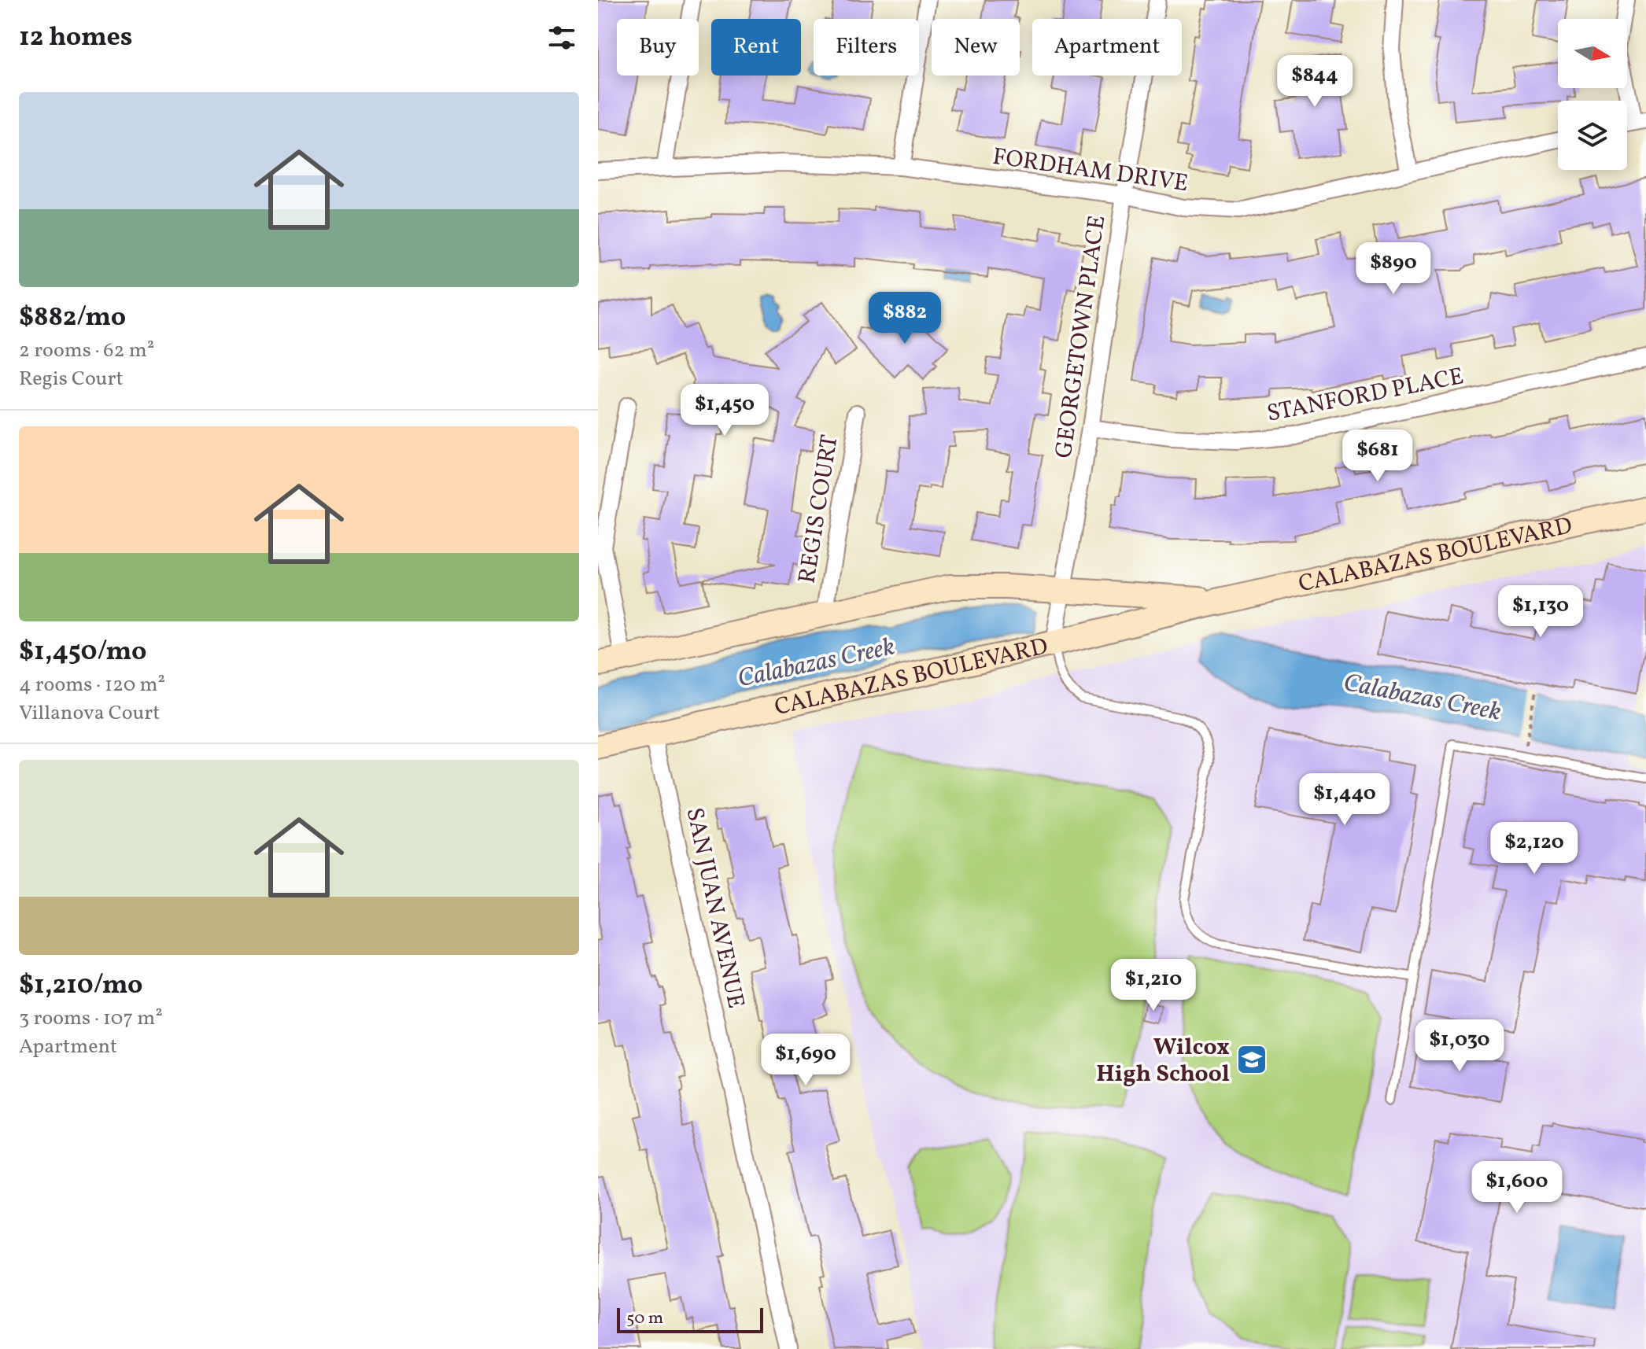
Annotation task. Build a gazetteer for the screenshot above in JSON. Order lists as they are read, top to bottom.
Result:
{
  "streets": {
    "street": [
      "FORDHAM DRIVE",
      "GEORGETOWN PLACE",
      "STANFORD PLACE",
      "REGIS COURT",
      "CALABAZAS BOULEVARD",
      "SAN JUAN AVENUE"
    ]
  },
  "crossings": [
    ["FORDHAM DRIVE", "GEORGETOWN PLACE"],
    ["GEORGETOWN PLACE", "STANFORD PLACE"],
    ["GEORGETOWN PLACE", "CALABAZAS BOULEVARD"],
    ["REGIS COURT", "CALABAZAS BOULEVARD"],
    ["CALABAZAS BOULEVARD", "SAN JUAN AVENUE"]
  ],
  "water": ["Calabazas Creek"],
  "places": {
    "school or university": ["Wilcox High School"]
  },
  "scale_bar": "50 m",
  "north": "right",
  "page": {
    "heading": "12 homes",
    "chip": [
      "Buy",
      "Rent",
      "Filters",
      "New",
      "Apartment"
    ],
    "price": [
      "$844",
      "$890",
      "$882",
      "$1,450",
      "$681",
      "$1,130",
      "$1,440",
      "$2,120",
      "$1,210",
      "$1,030",
      "$1,690",
      "$1,600"
    ],
    "list": [
      {
        "name": "$882/mo",
        "note": "2 rooms · 62 m² · Regis Court"
      },
      {
        "name": "$1,450/mo",
        "note": "4 rooms · 120 m² · Villanova Court"
      },
      {
        "name": "$1,210/mo",
        "note": "3 rooms · 107 m² · Apartment"
      }
    ],
    "scale": "50 m"
  }
}
